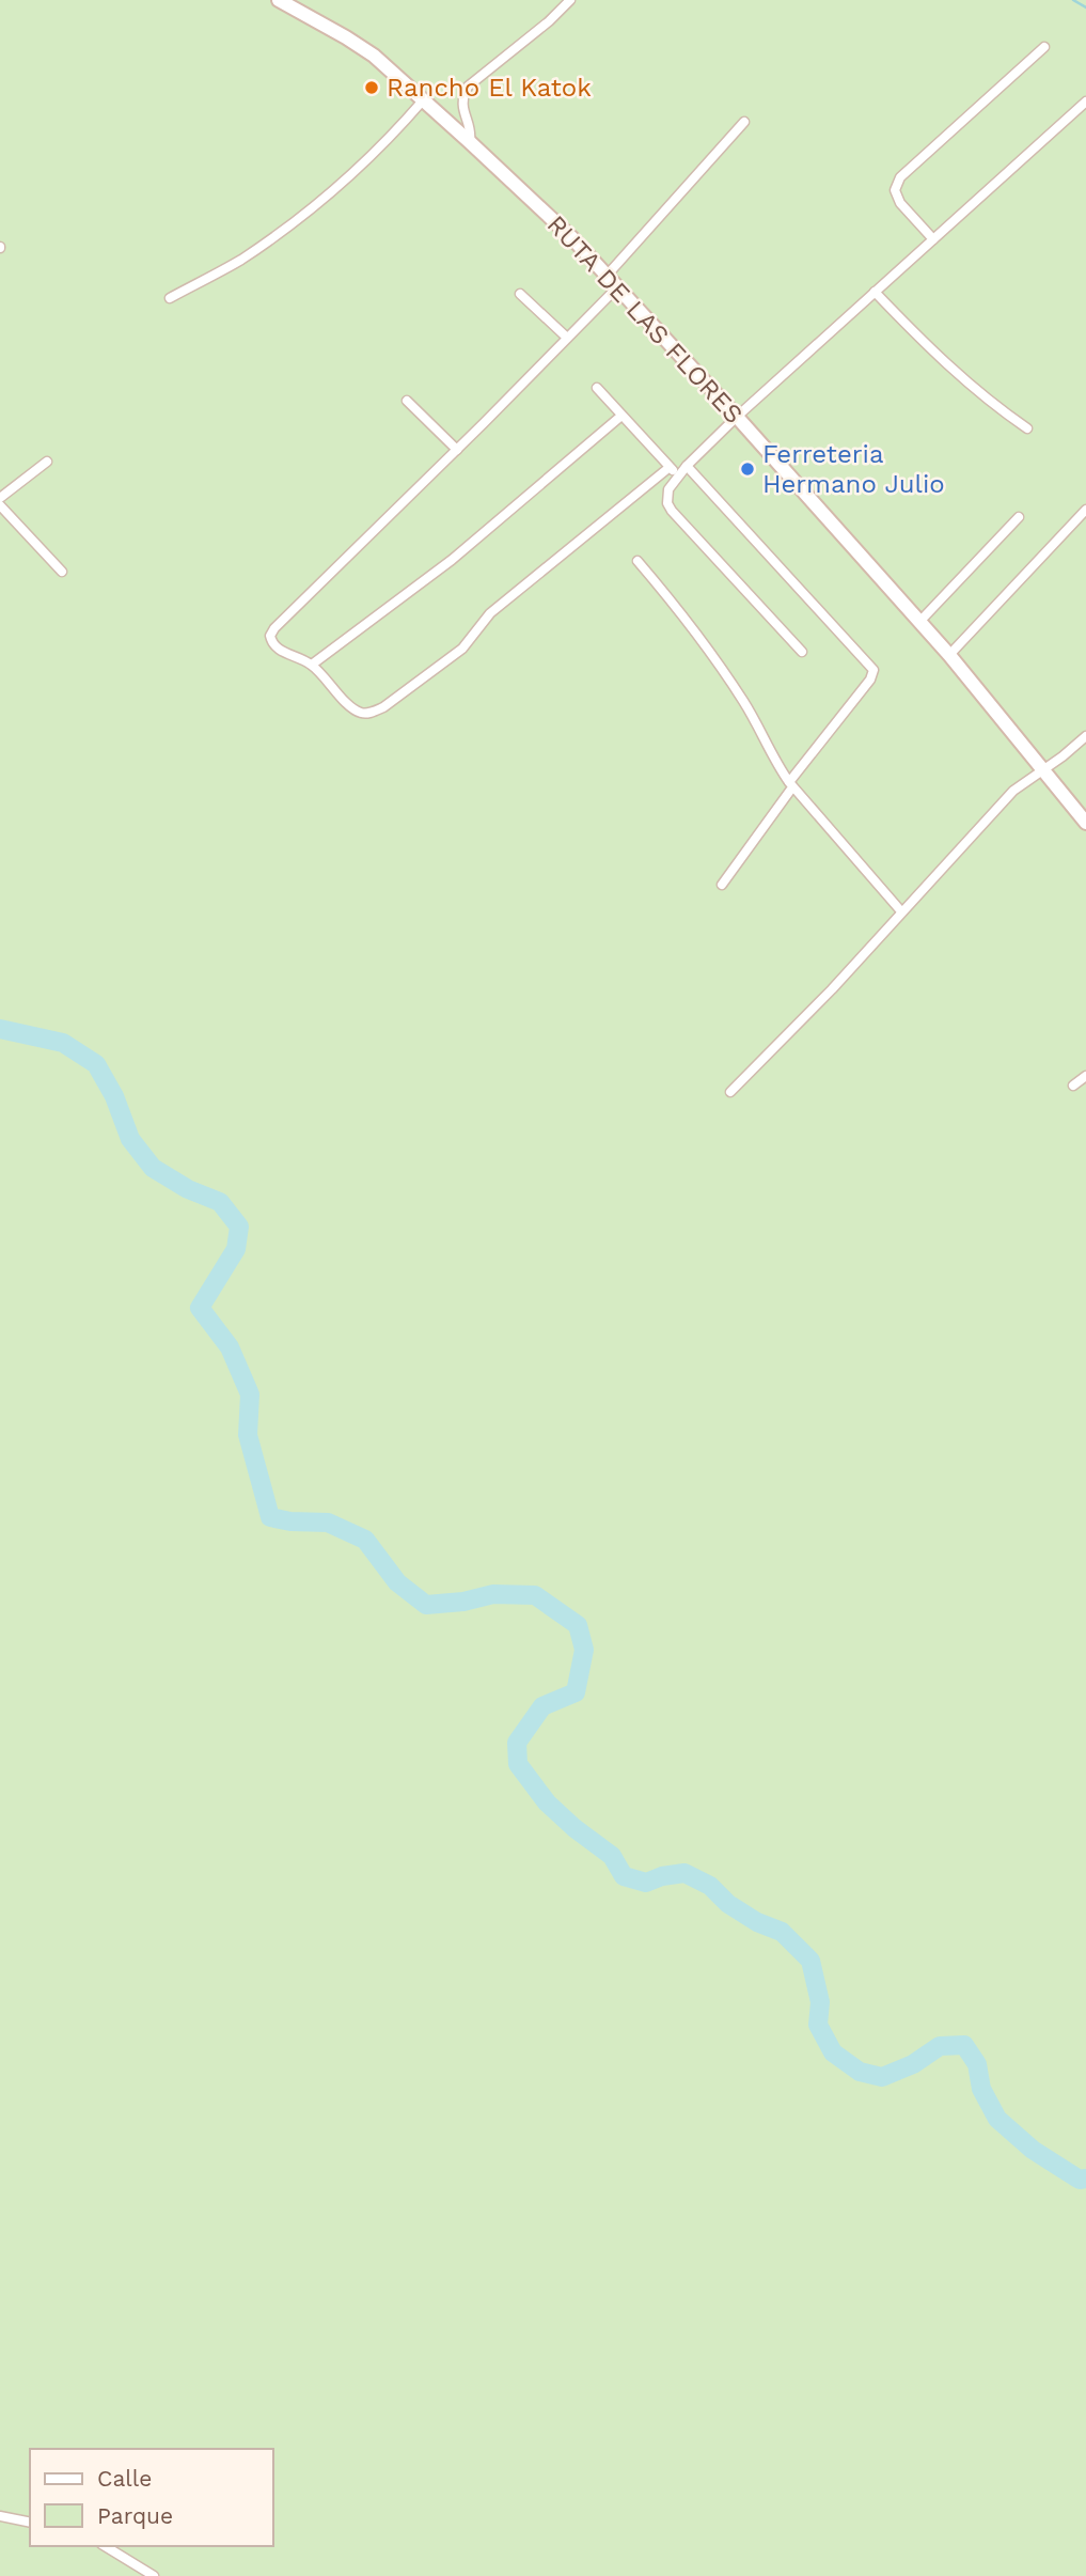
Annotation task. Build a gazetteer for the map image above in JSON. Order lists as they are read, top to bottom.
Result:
{
  "streets": {
    "main road": ["RUTA DE LAS FLORES"]
  },
  "places": ["Rancho El Katok", "Ferreteria Hermano Julio"],
  "legend": ["Calle", "Parque"]
}
